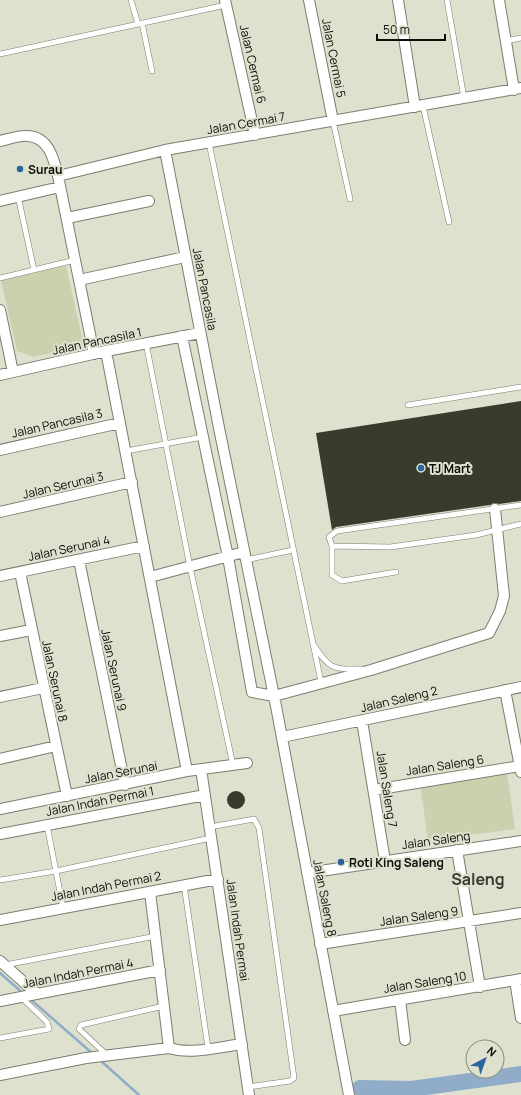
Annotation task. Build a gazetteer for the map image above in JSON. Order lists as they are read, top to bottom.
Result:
{
  "streets": {
    "street": [
      "Jalan Cermai 5",
      "Jalan Cermai 6",
      "Jalan Cermai 7",
      "Jalan Pancasila",
      "Jalan Pancasila 1",
      "Jalan Pancasila 3",
      "Jalan Serunai 3",
      "Jalan Serunai 4",
      "Jalan Serunai 9",
      "Jalan Serunai 8",
      "Jalan Saleng 2",
      "Jalan Saleng 6",
      "Jalan Serunai",
      "Jalan Saleng 7",
      "Jalan Indah Permai 1",
      "Jalan Saleng",
      "Jalan Indah Permai 2",
      "Jalan Saleng 8",
      "Jalan Saleng 9",
      "Jalan Indah Permai",
      "Jalan Indah Permai 4",
      "Jalan Saleng 10"
    ]
  },
  "crossings": [
    ["Jalan Cermai 5", "Jalan Cermai 7"],
    ["Jalan Cermai 6", "Jalan Cermai 7"],
    ["Jalan Cermai 7", "Jalan Pancasila"],
    ["Jalan Pancasila", "Jalan Pancasila 1"],
    ["Jalan Pancasila", "Jalan Saleng 8"],
    ["Jalan Serunai 4", "Jalan Serunai 9"],
    ["Jalan Serunai 4", "Jalan Serunai 8"],
    ["Jalan Serunai 9", "Jalan Serunai"],
    ["Jalan Serunai 8", "Jalan Serunai"],
    ["Jalan Saleng 2", "Jalan Saleng 7"],
    ["Jalan Saleng 2", "Jalan Saleng 8"],
    ["Jalan Saleng 6", "Jalan Saleng 7"],
    ["Jalan Serunai", "Jalan Indah Permai"],
    ["Jalan Saleng 7", "Jalan Saleng"],
    ["Jalan Indah Permai 1", "Jalan Indah Permai"],
    ["Jalan Saleng", "Jalan Saleng 8"],
    ["Jalan Indah Permai 2", "Jalan Indah Permai"],
    ["Jalan Saleng 8", "Jalan Saleng 9"],
    ["Jalan Saleng 8", "Jalan Saleng 10"]
  ],
  "districts": ["Saleng"],
  "places": ["Surau", "TJ Mart", "Roti King Saleng"],
  "scale_bar": "50 m",
  "north": "top right"
}
